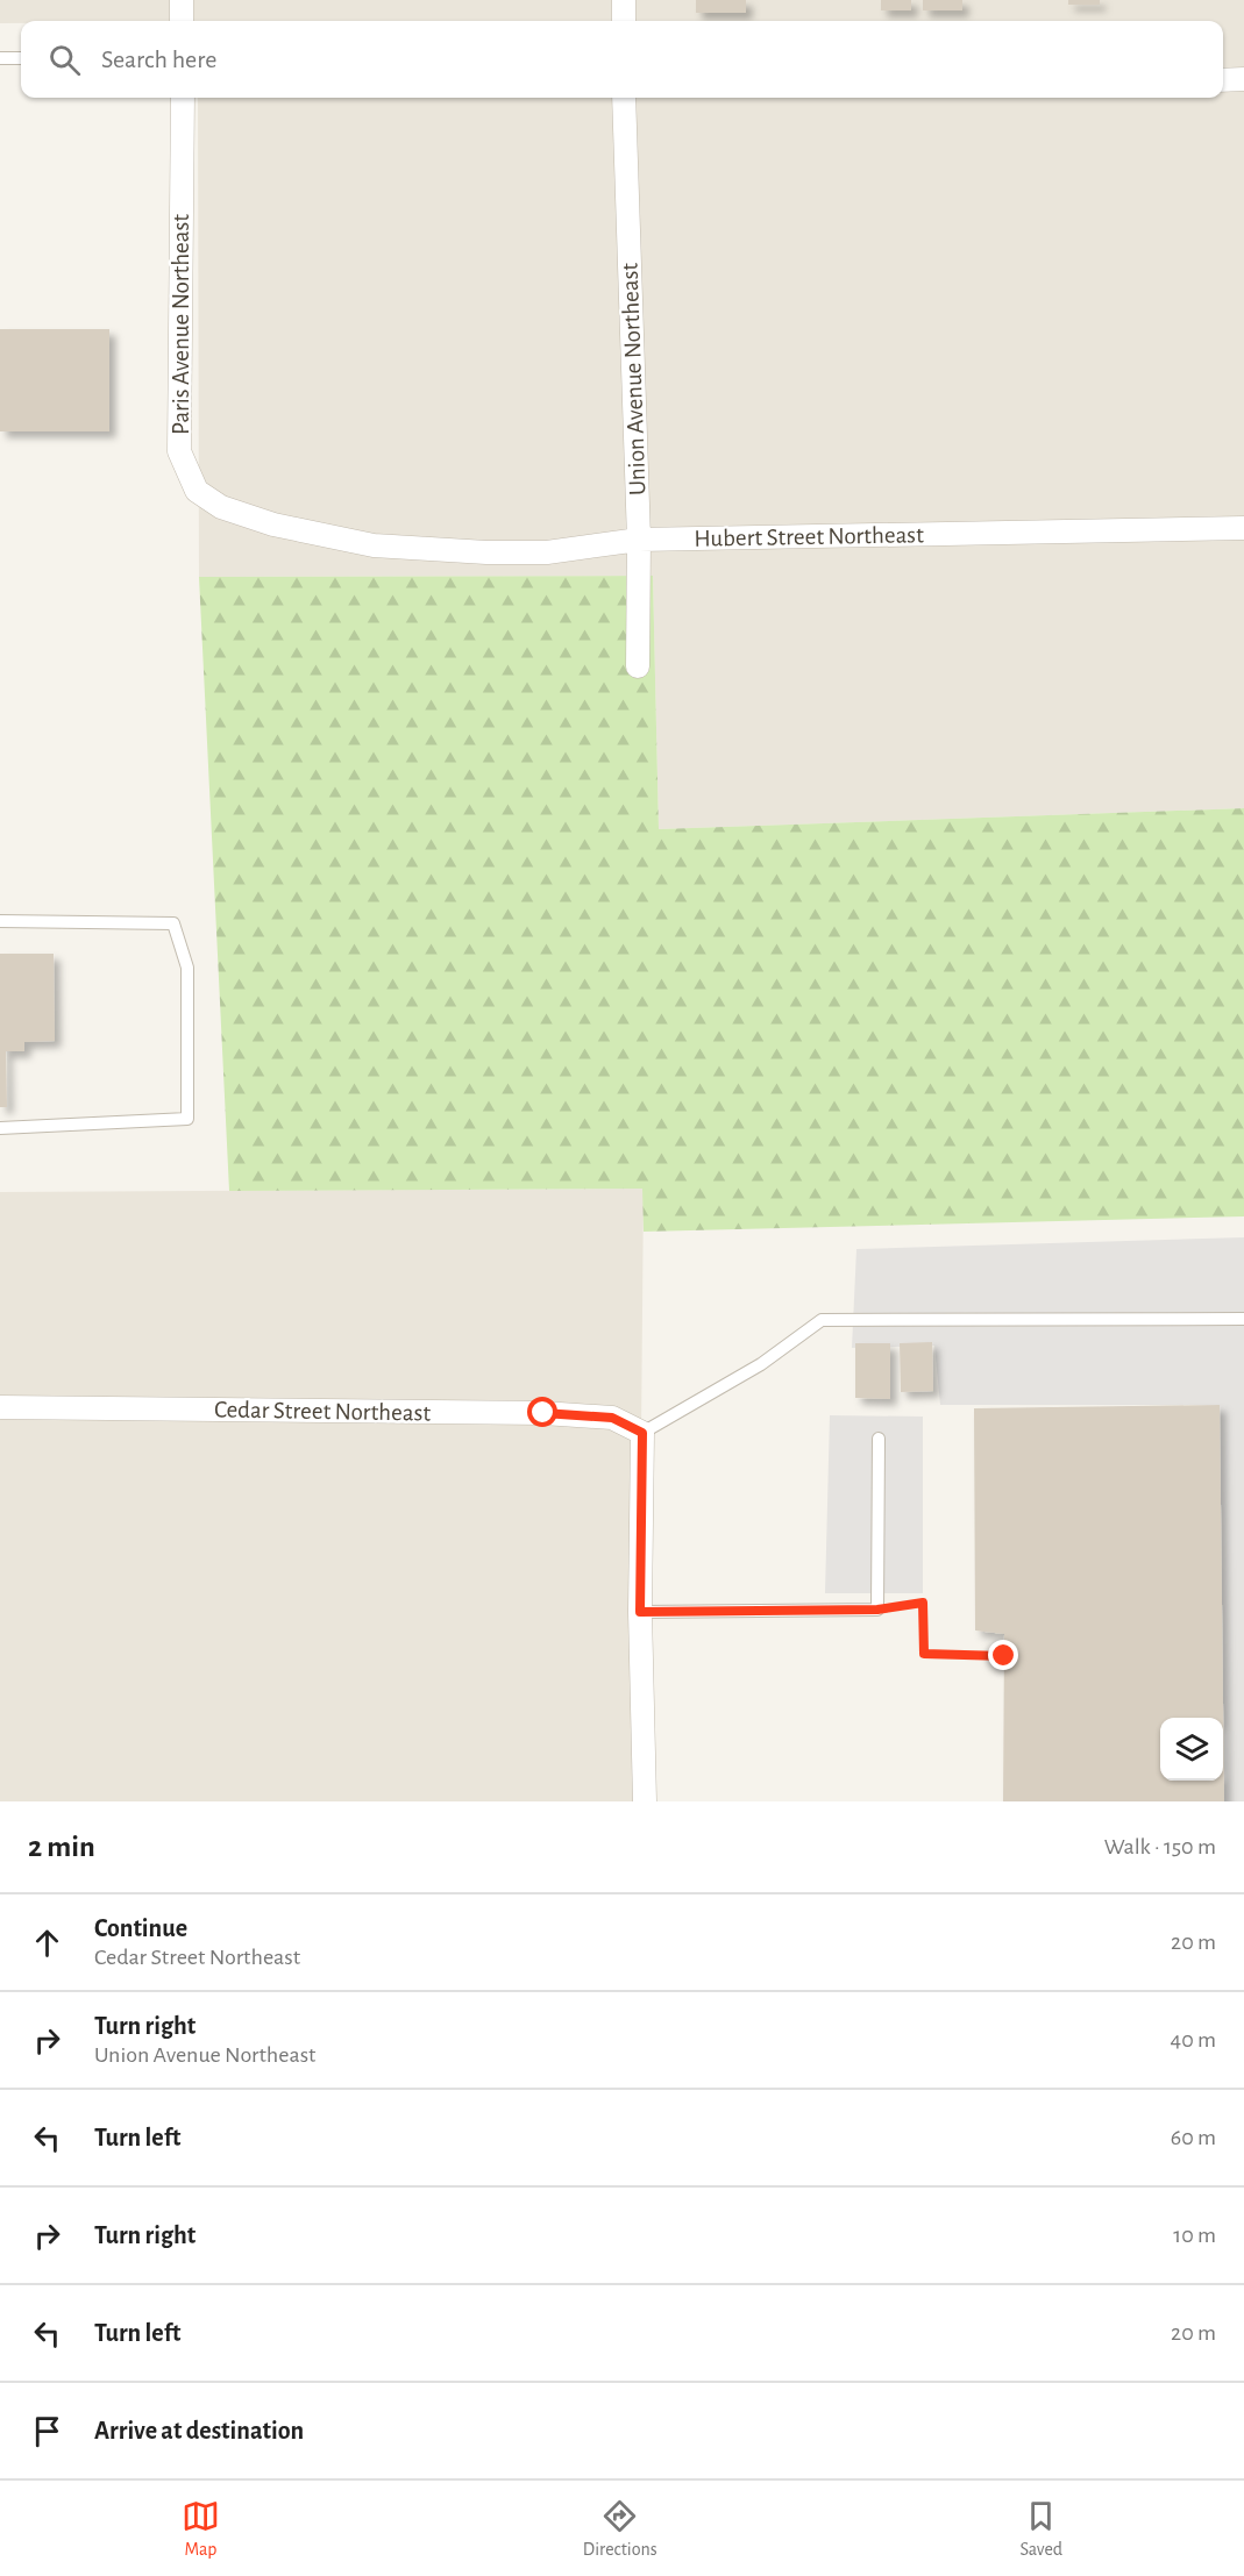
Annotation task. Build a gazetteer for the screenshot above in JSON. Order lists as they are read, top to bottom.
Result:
{
  "streets": {
    "street": [
      "Paris Avenue Northeast",
      "Union Avenue Northeast",
      "Hubert Street Northeast",
      "Cedar Street Northeast"
    ]
  },
  "crossings": [
    ["Paris Avenue Northeast", "Hubert Street Northeast"],
    ["Union Avenue Northeast", "Hubert Street Northeast"]
  ],
  "page": {
    "search": "Search here",
    "heading": ["2 min", "Walk · 150 m"],
    "list": [
      ["Continue", "Cedar Street Northeast", "20 m"],
      ["Turn right", "Union Avenue Northeast", "40 m"],
      ["Turn left", "60 m"],
      ["Turn right", "10 m"],
      ["Turn left", "20 m"],
      "Arrive at destination"
    ],
    "nav": ["Map", "Directions", "Saved"]
  }
}
